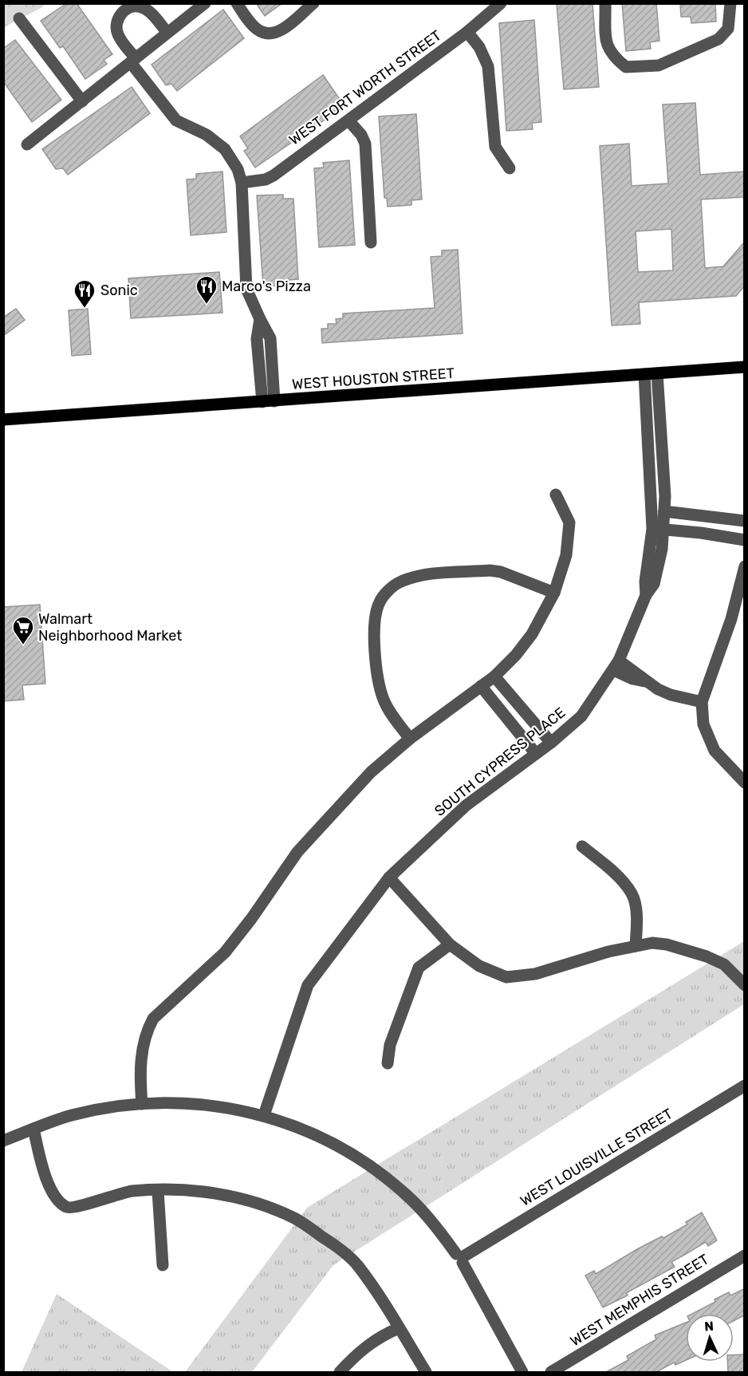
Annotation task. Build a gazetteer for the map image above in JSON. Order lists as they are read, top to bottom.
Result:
{
  "streets": {
    "main road": ["WEST HOUSTON STREET"],
    "street": [
      "WEST FORT WORTH STREET",
      "SOUTH CYPRESS PLACE",
      "WEST LOUISVILLE STREET",
      "WEST MEMPHIS STREET"
    ]
  },
  "crossings": [
    ["WEST HOUSTON STREET", "SOUTH CYPRESS PLACE"]
  ],
  "places": {
    "restaurant": ["Marco's Pizza", "Sonic"],
    "supermarket": ["Walmart Neighborhood Market"]
  },
  "north": "top"
}
